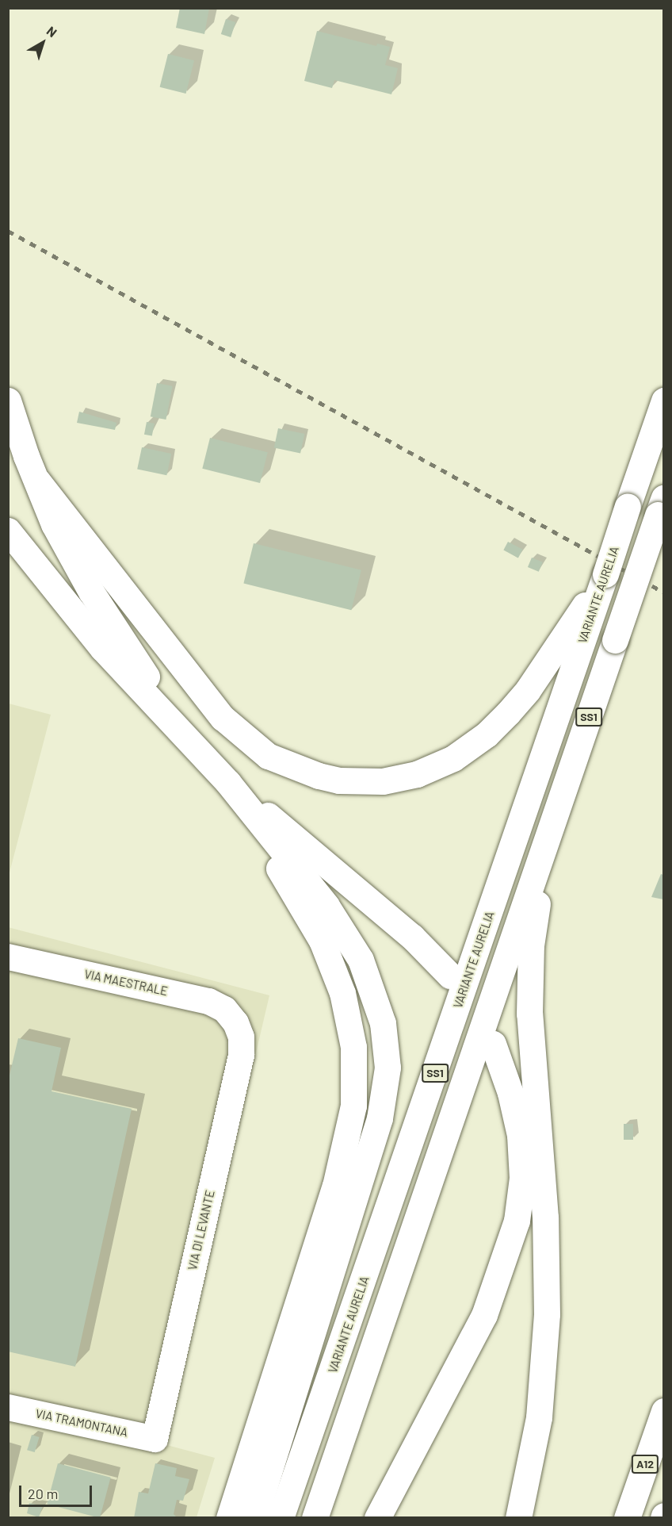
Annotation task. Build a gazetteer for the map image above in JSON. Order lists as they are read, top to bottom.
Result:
{
  "streets": {
    "main road": [
      "VARIANTE AURELIA",
      "SS1",
      "VIA MAESTRALE",
      "VIA DI LEVANTE",
      "VIA TRAMONTANA",
      "A12"
    ]
  },
  "crossings": [
    ["VIA MAESTRALE", "VIA DI LEVANTE"],
    ["VIA DI LEVANTE", "VIA TRAMONTANA"]
  ],
  "scale_bar": "20 m",
  "north": "top right"
}
